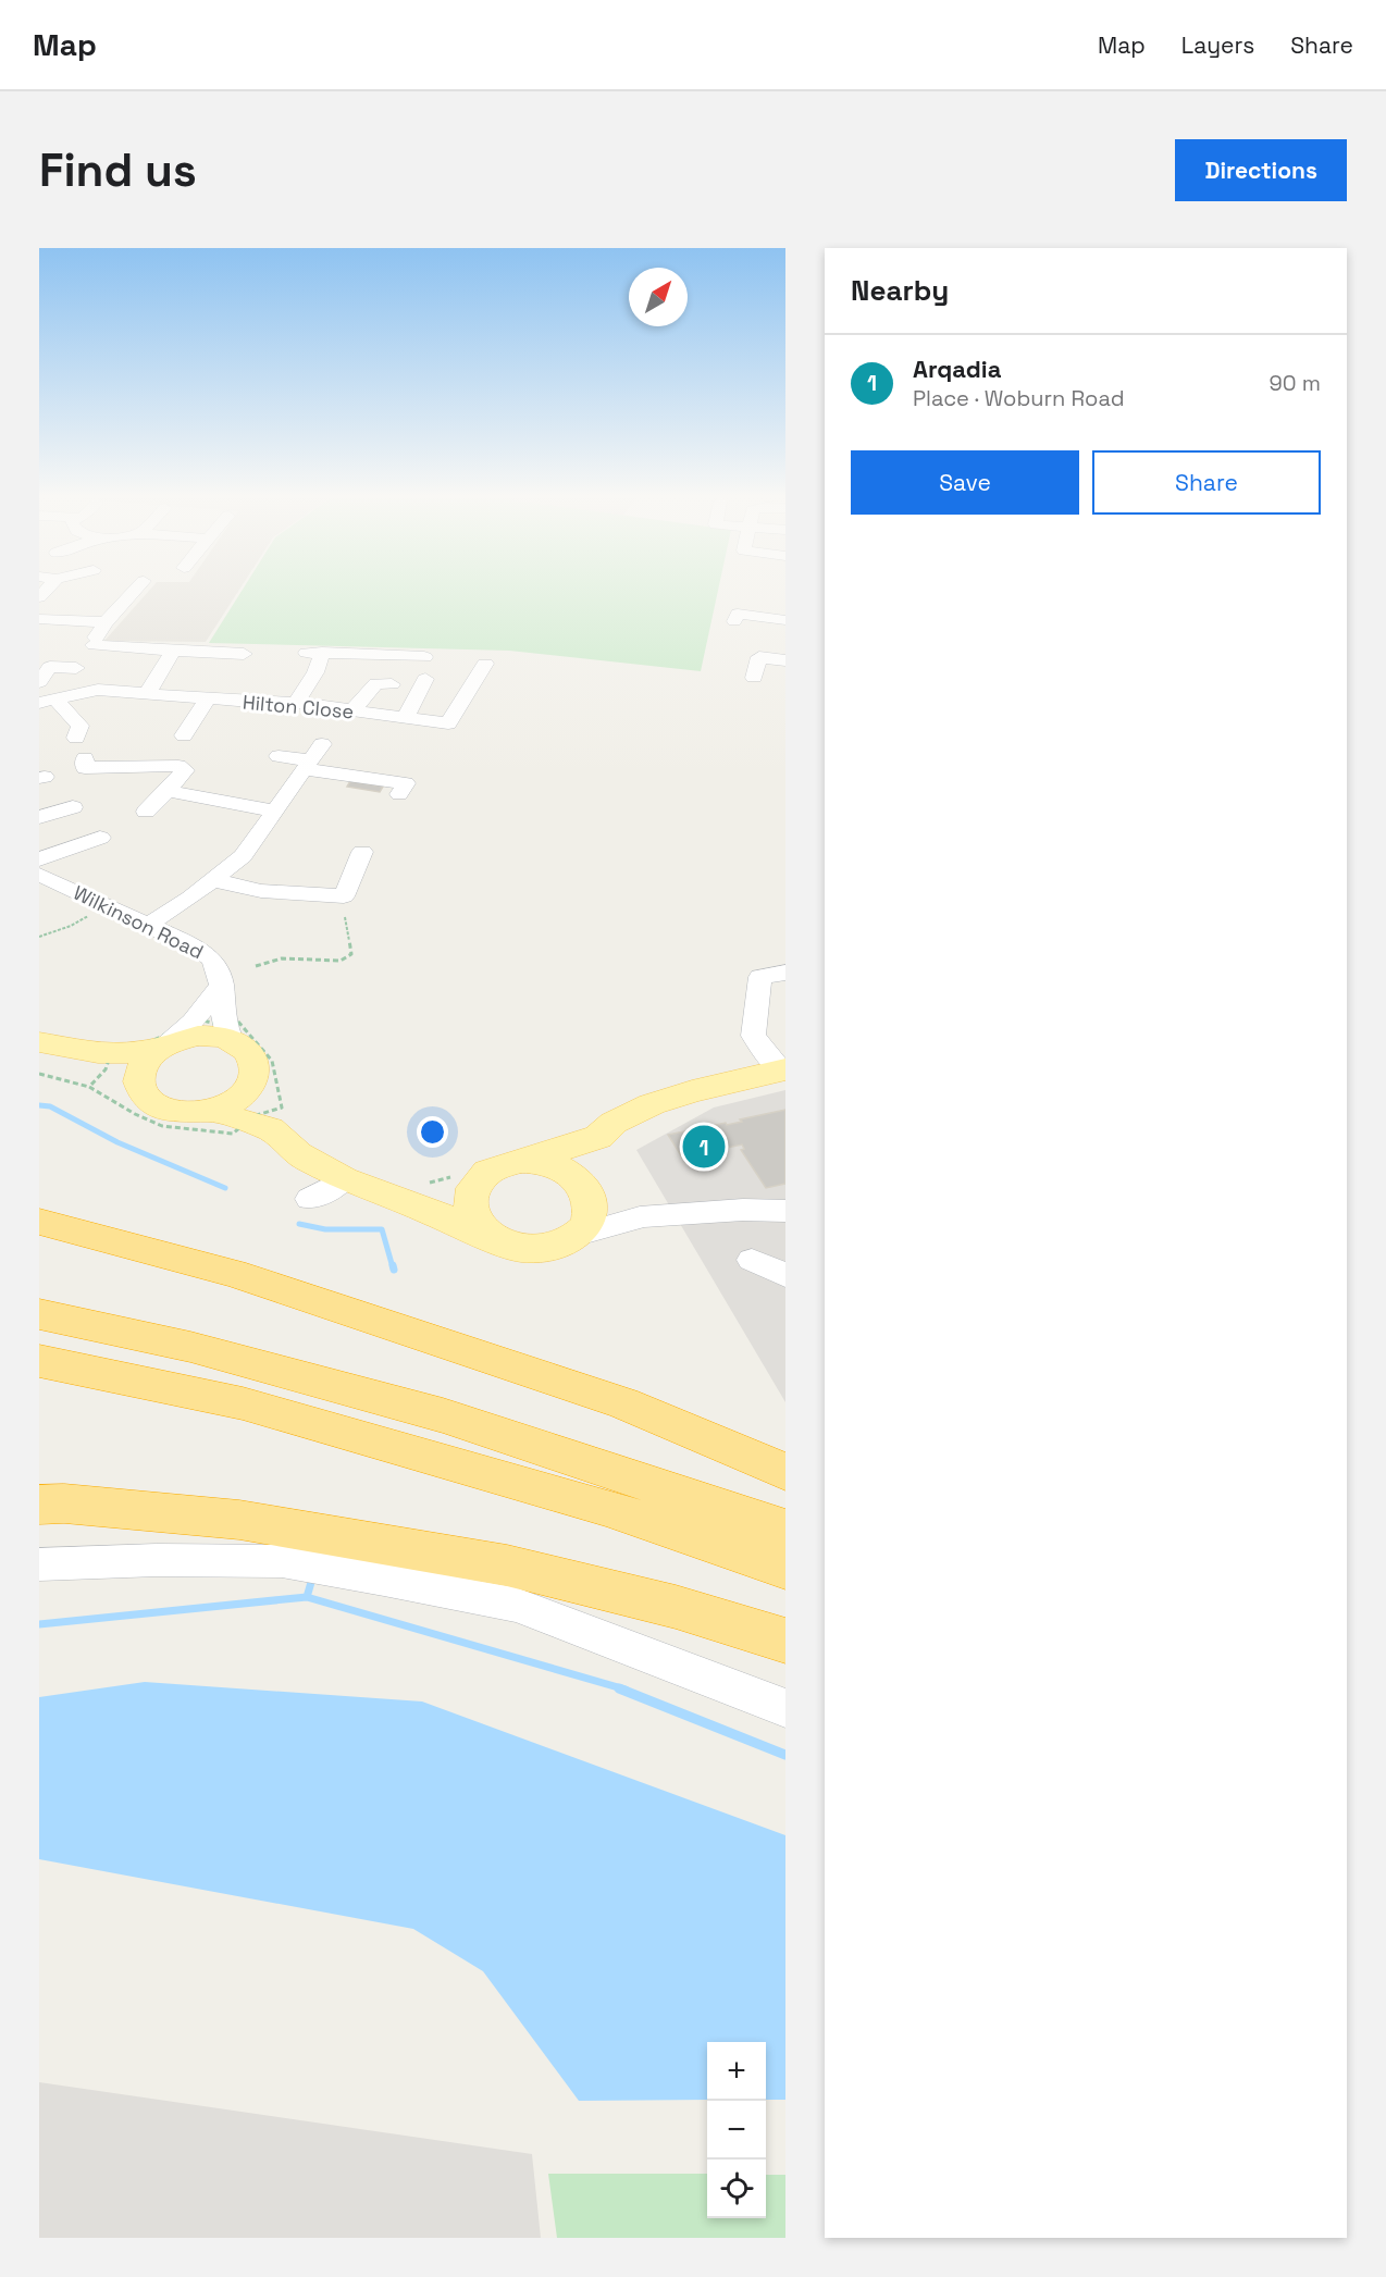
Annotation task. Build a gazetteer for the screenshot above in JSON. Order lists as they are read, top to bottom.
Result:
{
  "streets": {
    "street": ["Hilton Close", "Wilkinson Road"]
  },
  "north": "top right",
  "page": {
    "header": "Map",
    "nav": ["Map", "Layers", "Share"],
    "buttons": [
      "Directions",
      ["Save", "Share"]
    ],
    "title": "Find us",
    "heading": "Nearby",
    "list": [
      {
        "mark": "1",
        "name": "Arqadia",
        "note": "Place · Woburn Road",
        "value": "90 m"
      }
    ],
    "pins": "1",
    "map_buttons": ["+", "−"]
  }
}
